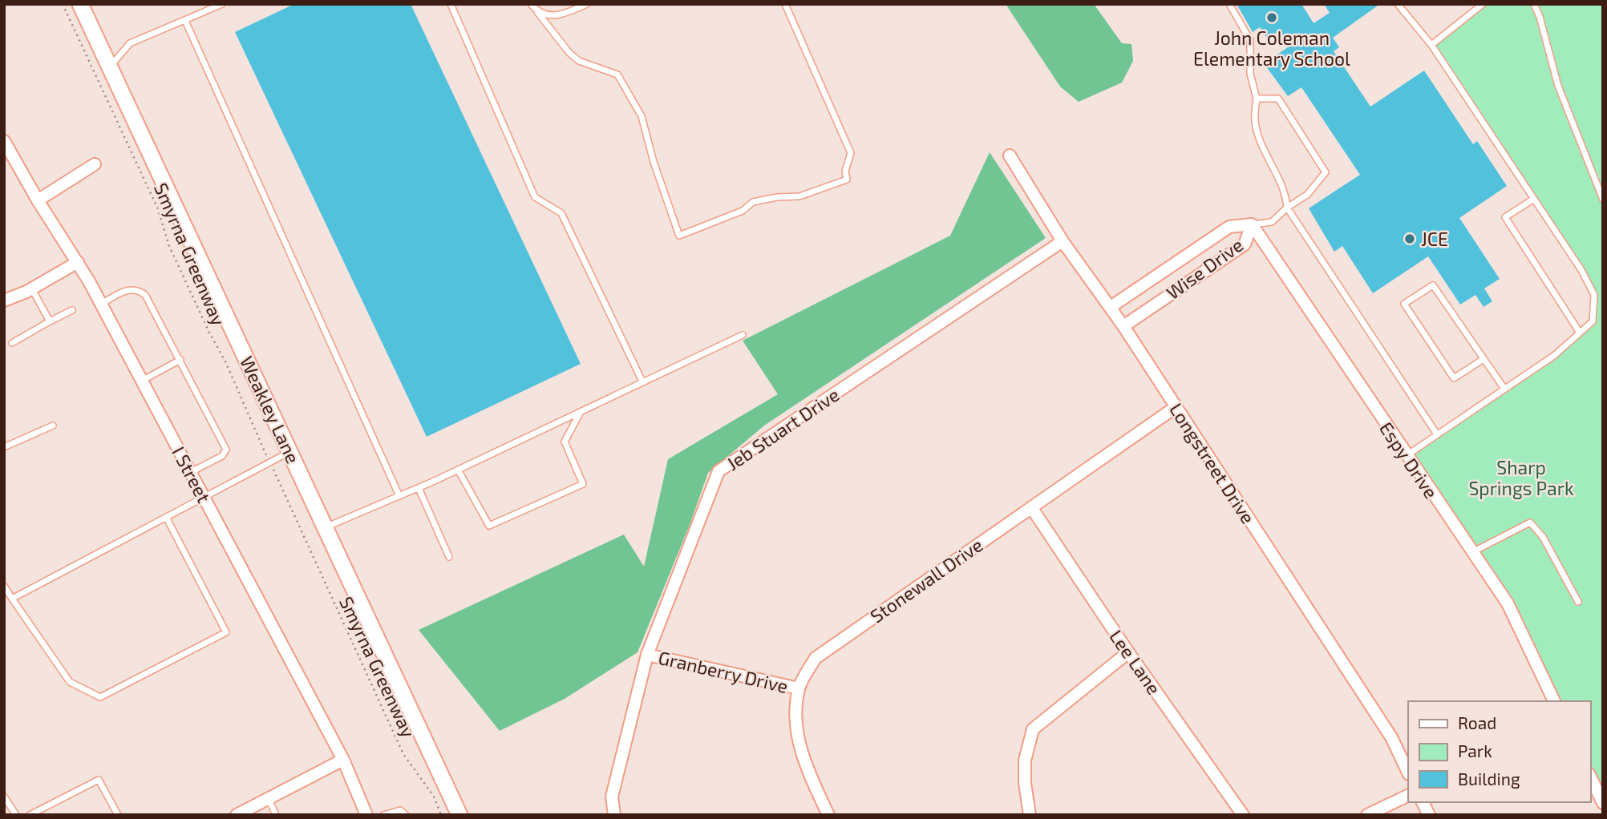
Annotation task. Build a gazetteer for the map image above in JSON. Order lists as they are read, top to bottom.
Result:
{
  "streets": {
    "main road": ["Weakley Lane"],
    "street": [
      "Wise Drive",
      "Jeb Stuart Drive",
      "Espy Drive",
      "Longstreet Drive",
      "I Street",
      "Stonewall Drive",
      "Lee Lane",
      "Granberry Drive"
    ],
    "path": ["Smyrna Greenway"]
  },
  "crossings": [
    ["Wise Drive", "Espy Drive"],
    ["Wise Drive", "Longstreet Drive"],
    ["Jeb Stuart Drive", "Longstreet Drive"],
    ["Jeb Stuart Drive", "Granberry Drive"],
    ["Longstreet Drive", "Stonewall Drive"],
    ["Stonewall Drive", "Lee Lane"],
    ["Stonewall Drive", "Granberry Drive"]
  ],
  "parks": ["Sharp Springs Park"],
  "places": ["John Coleman Elementary School", "JCE"],
  "legend": ["Road", "Park", "Building"]
}
